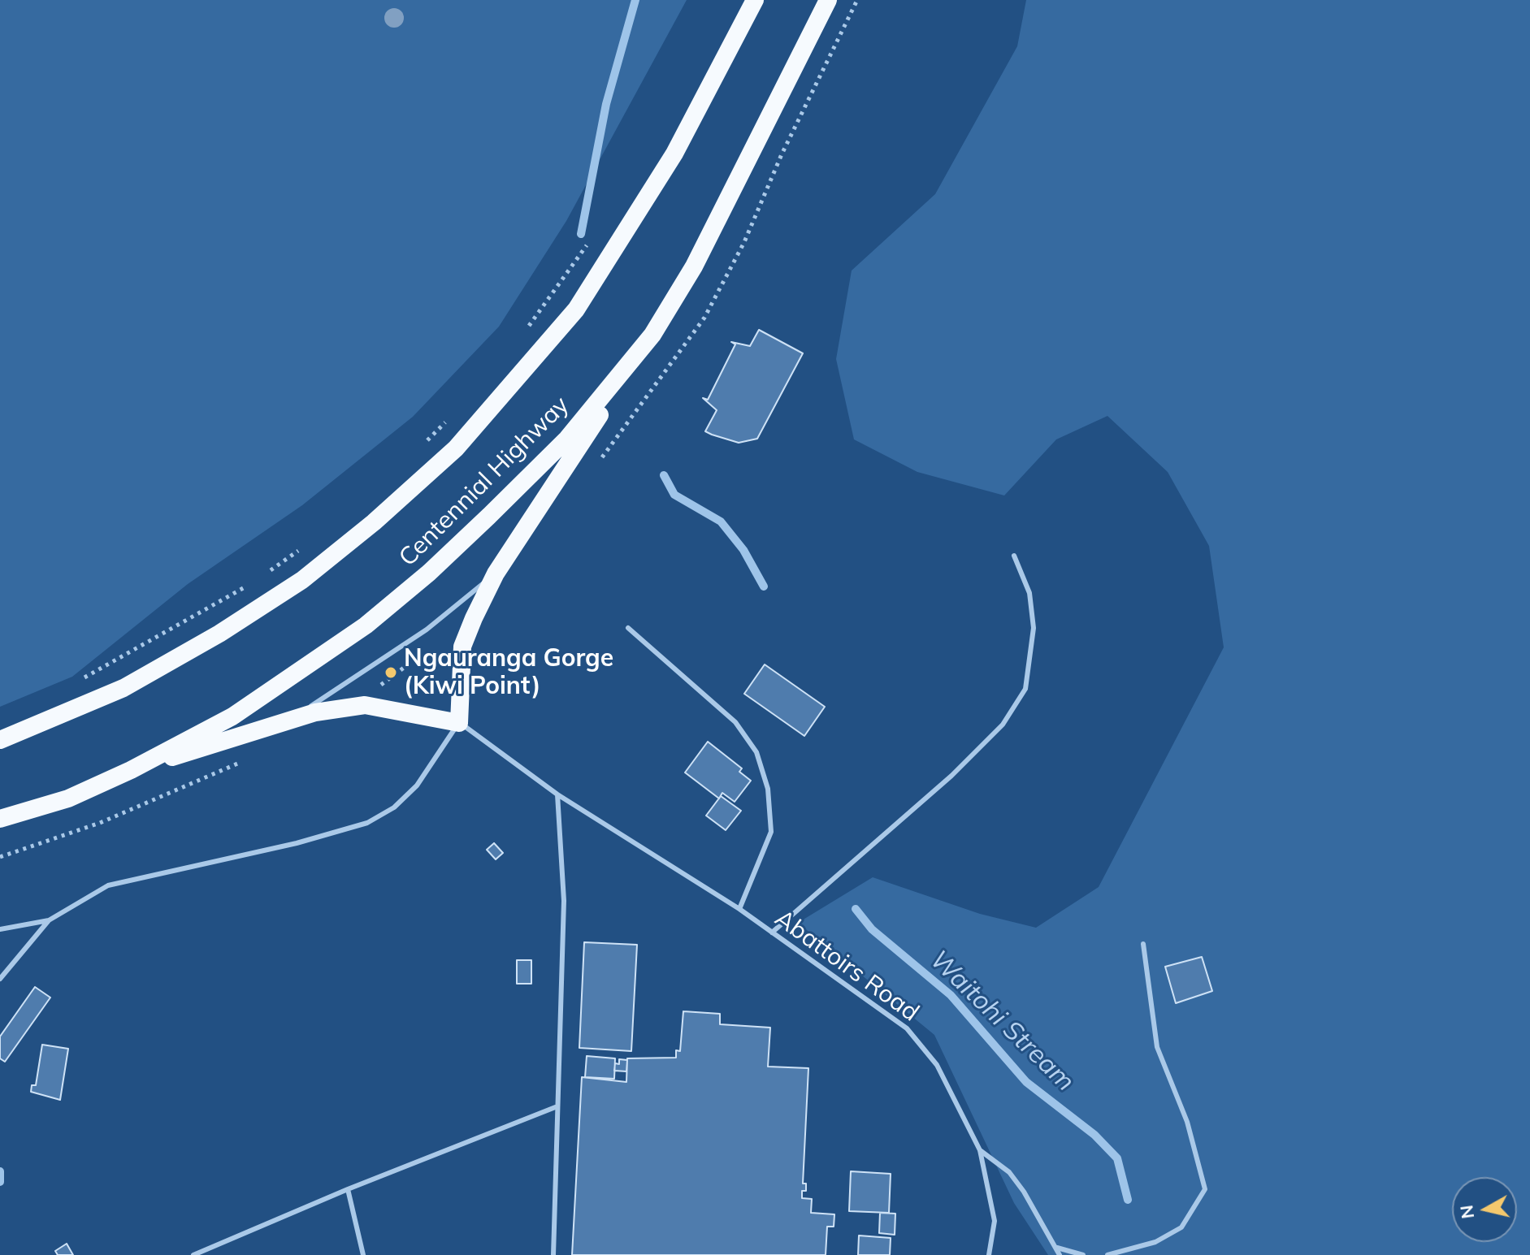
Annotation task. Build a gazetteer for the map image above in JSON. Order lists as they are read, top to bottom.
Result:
{
  "streets": {
    "highway": ["Centennial Highway"],
    "lane": ["Abattoirs Road"]
  },
  "water": ["Waitohi Stream"],
  "places": ["Ngauranga Gorge (Kiwi Point)"],
  "north": "left"
}
